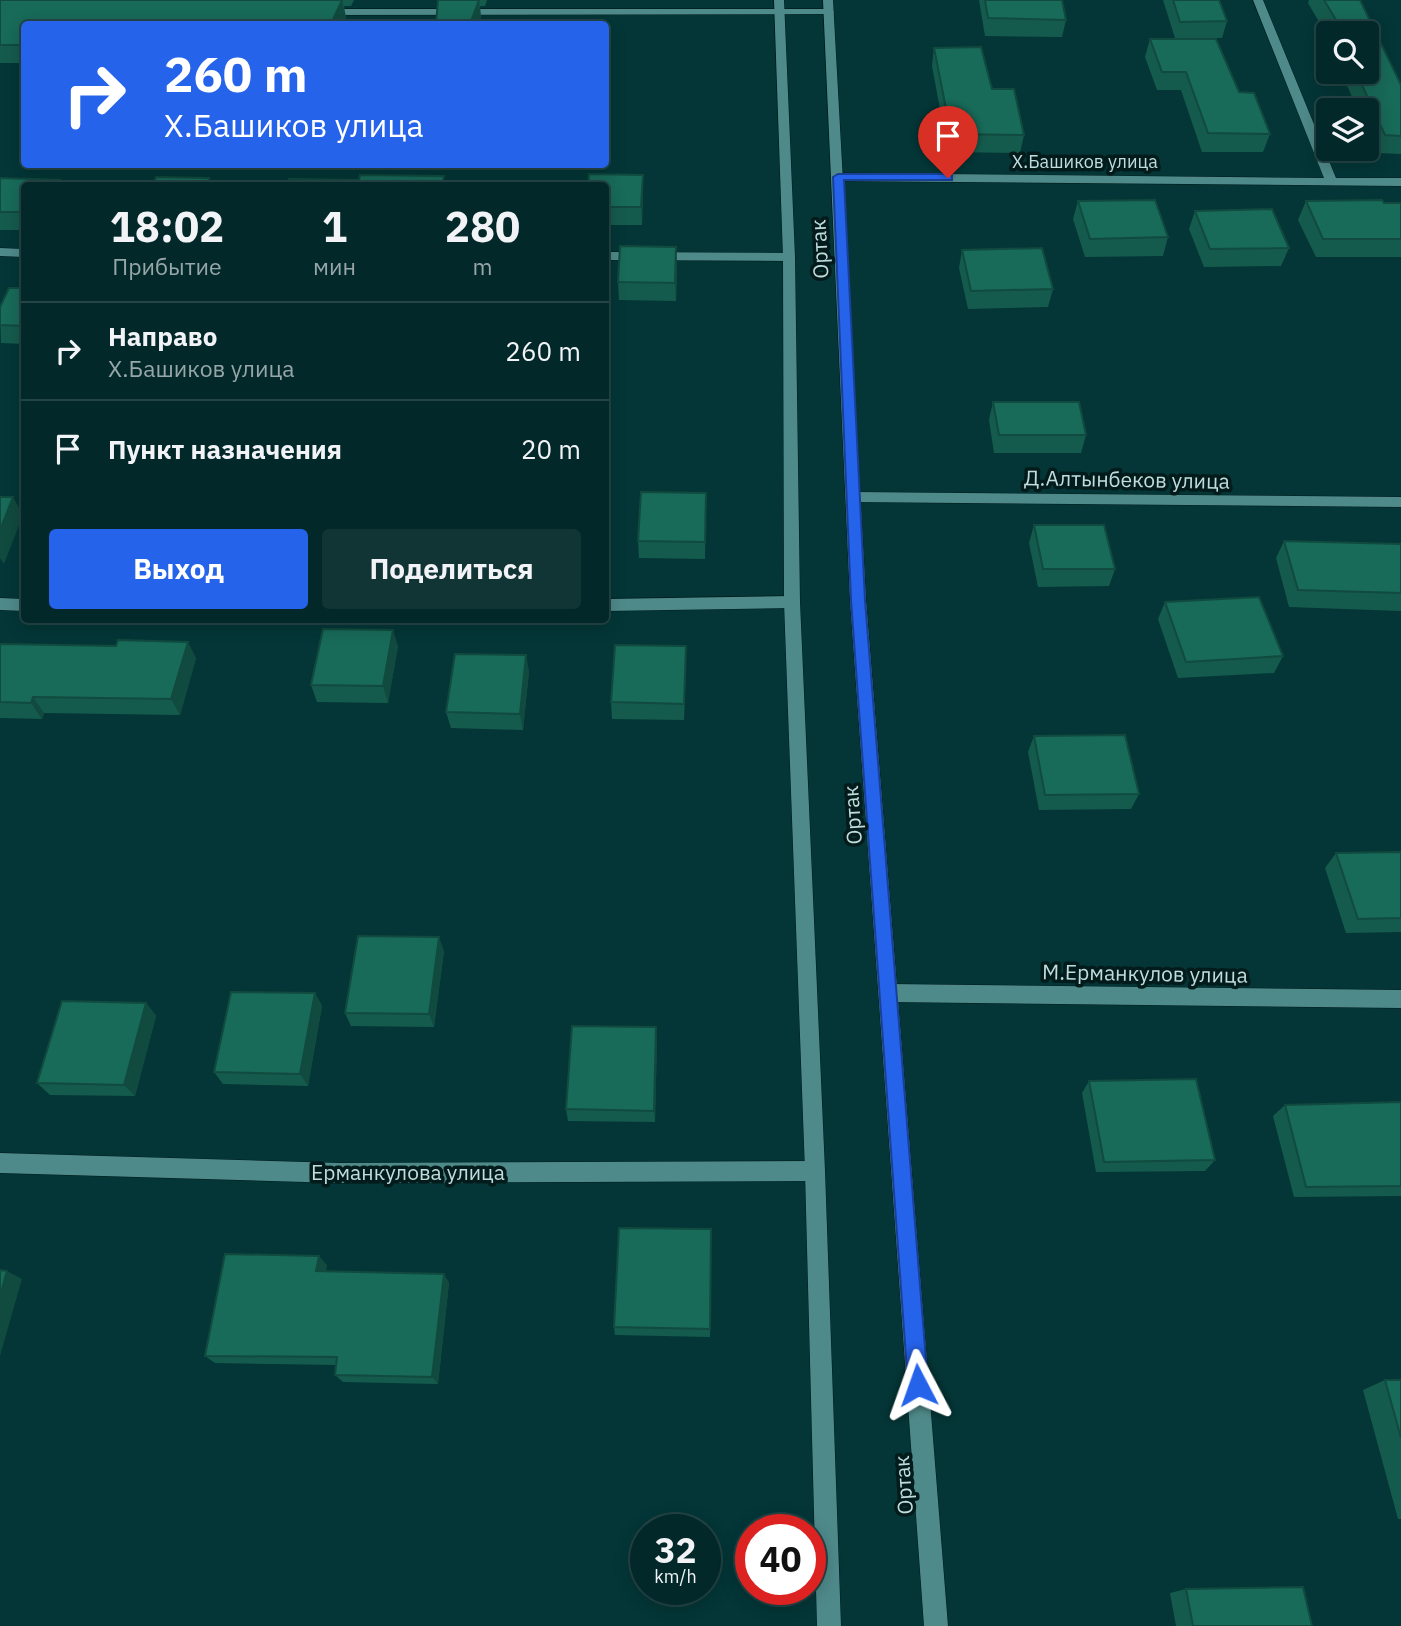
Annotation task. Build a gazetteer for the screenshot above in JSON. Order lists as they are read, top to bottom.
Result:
{
  "streets": {
    "street": [
      "Х.Башиков улица",
      "Ортак",
      "Д.Алтынбеков улица",
      "М.Ерманкулов улица",
      "Ерманкулова улица"
    ]
  },
  "crossings": [
    ["Х.Башиков улица", "Ортак"],
    ["Ортак", "Д.Алтынбеков улица"],
    ["Ортак", "М.Ерманкулов улица"],
    ["Ортак", "Ерманкулова улица"]
  ],
  "page": {
    "turn": ["260 m", "Х.Башиков улица"],
    "eta": [
      "18:02",
      "Прибытие",
      "1",
      "мин",
      "280",
      "m"
    ],
    "list": [
      {
        "name": "Направо",
        "note": "Х.Башиков улица",
        "value": "260 m"
      },
      {
        "name": "Пункт назначения",
        "value": "20 m"
      }
    ],
    "buttons": ["Выход", "Поделиться"],
    "speed": "32 km/h",
    "limit": "40"
  }
}
